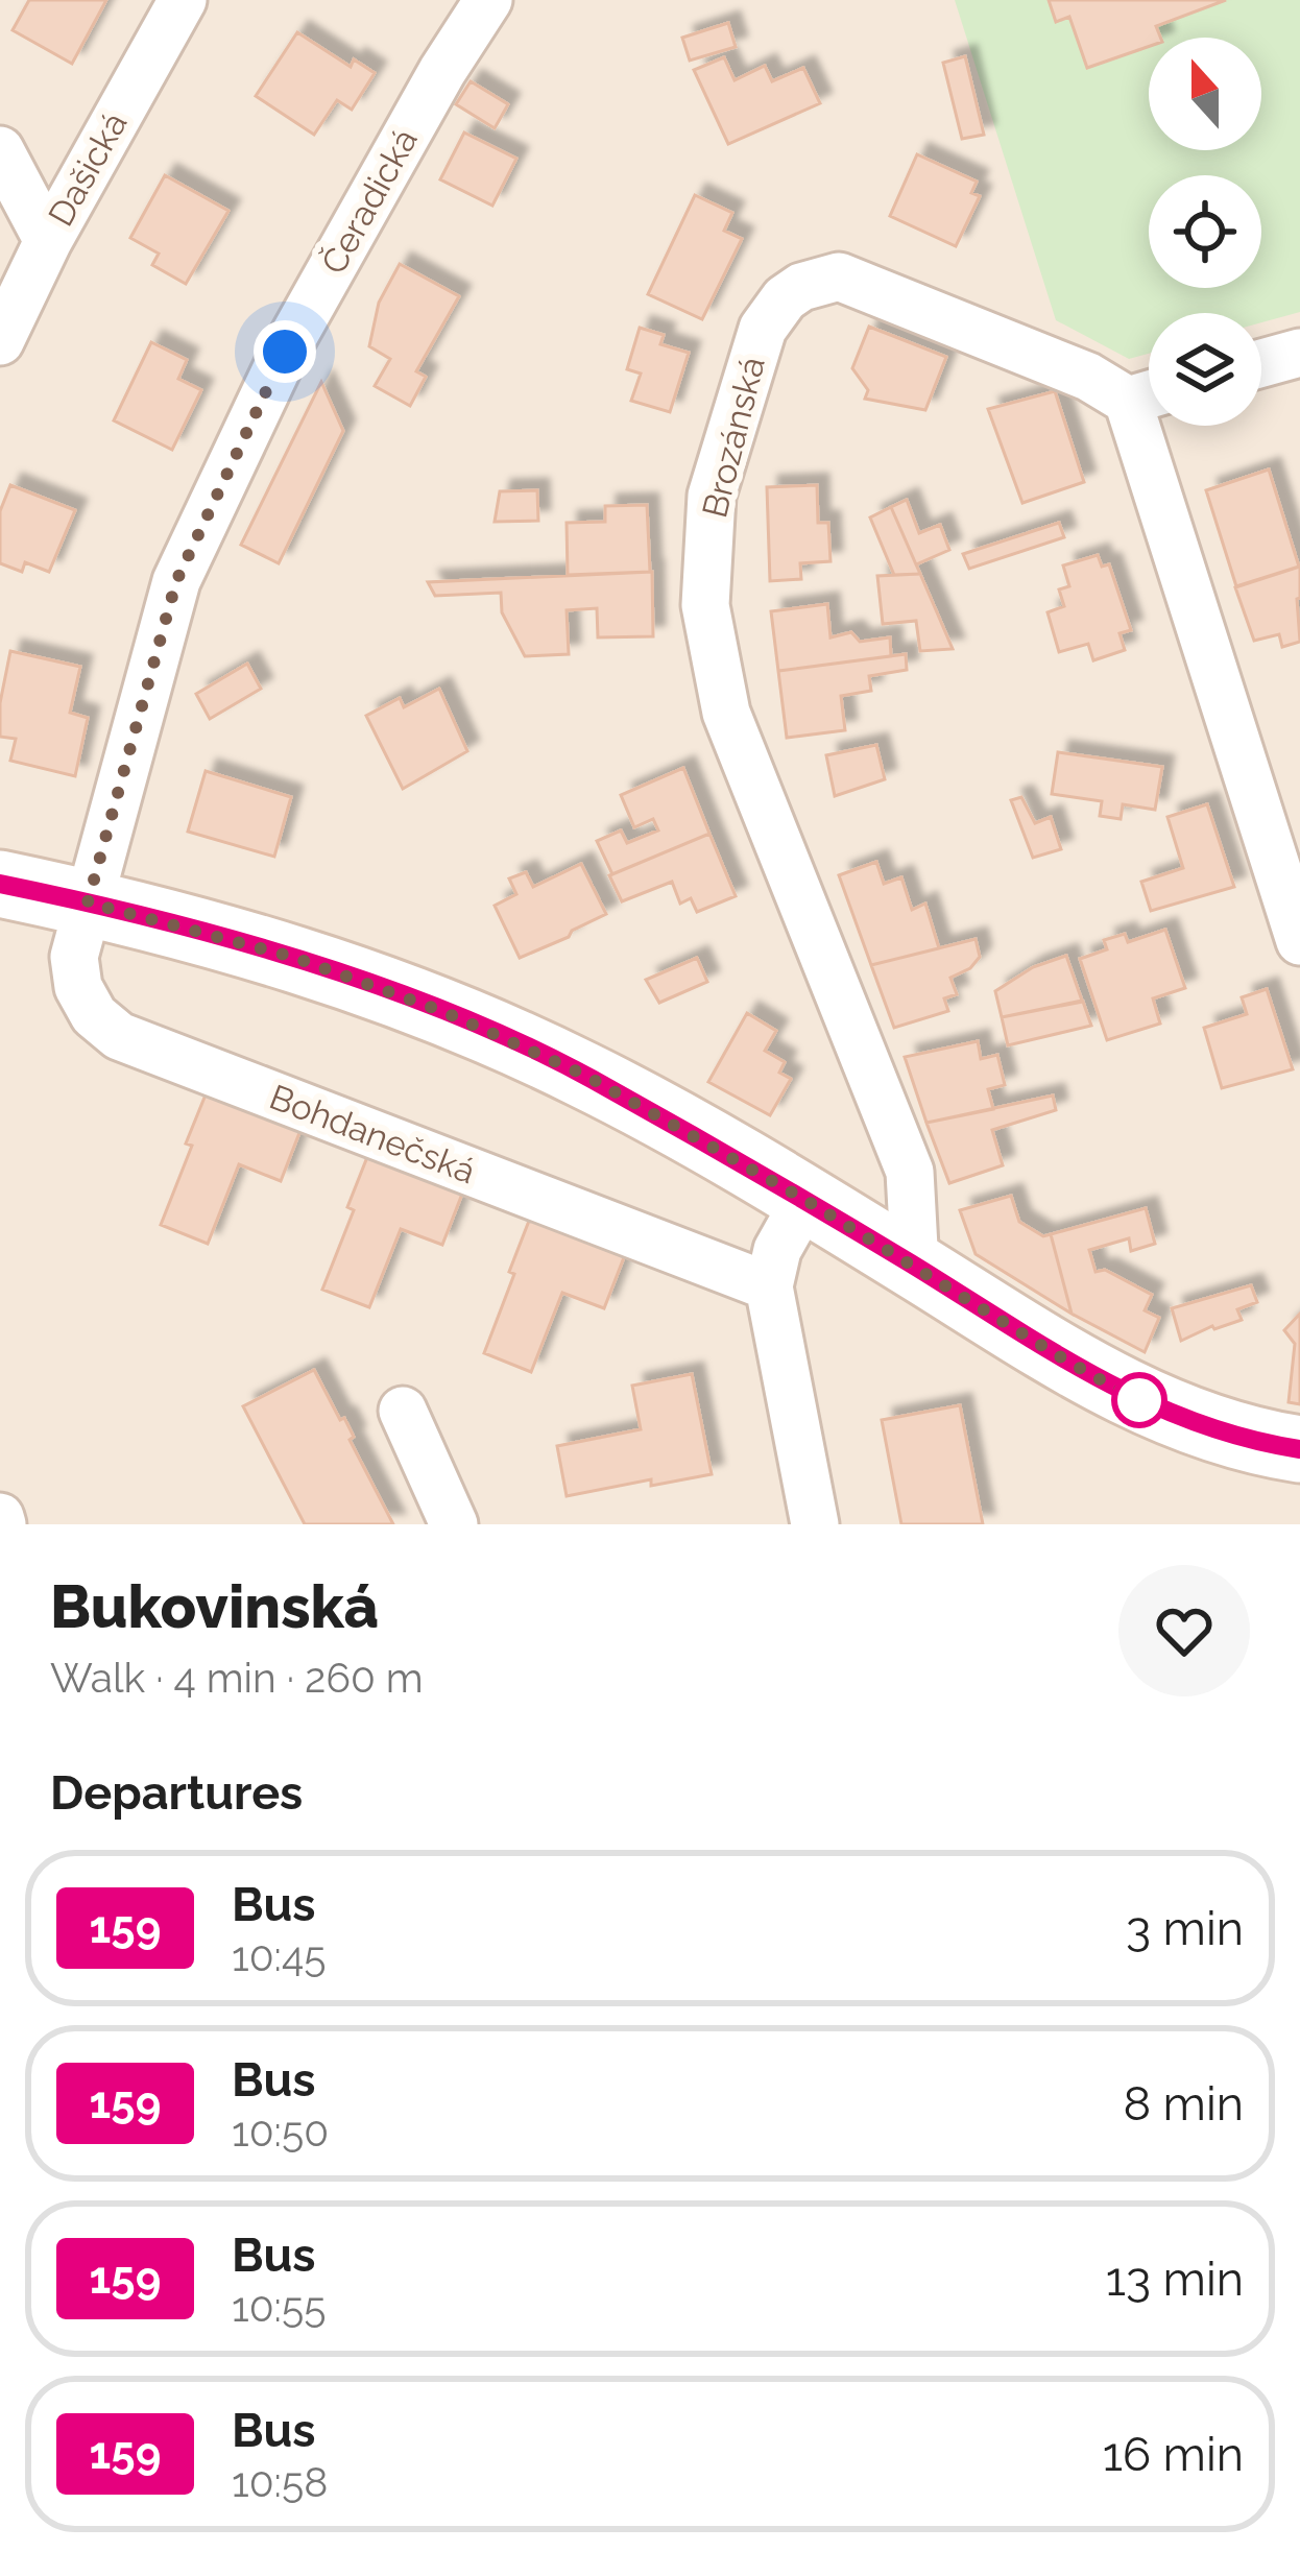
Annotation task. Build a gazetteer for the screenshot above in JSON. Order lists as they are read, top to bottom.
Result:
{
  "streets": {
    "street": [
      "Dašická",
      "Čeradická",
      "Brozánská",
      "Bohdanečská"
    ]
  },
  "crossings": [
    ["Čeradická", "Bohdanečská"]
  ],
  "lines": ["bus line 159"],
  "north": "top",
  "page": {
    "heading": [
      ["Bukovinská", "Walk · 4 min · 260 m"],
      "Departures"
    ],
    "list": [
      {
        "mark": "159",
        "name": "Bus",
        "note": "10:45",
        "value": "3 min"
      },
      {
        "mark": "159",
        "name": "Bus",
        "note": "10:50",
        "value": "8 min"
      },
      {
        "mark": "159",
        "name": "Bus",
        "note": "10:55",
        "value": "13 min"
      },
      {
        "mark": "159",
        "name": "Bus",
        "note": "10:58",
        "value": "16 min"
      }
    ]
  }
}
